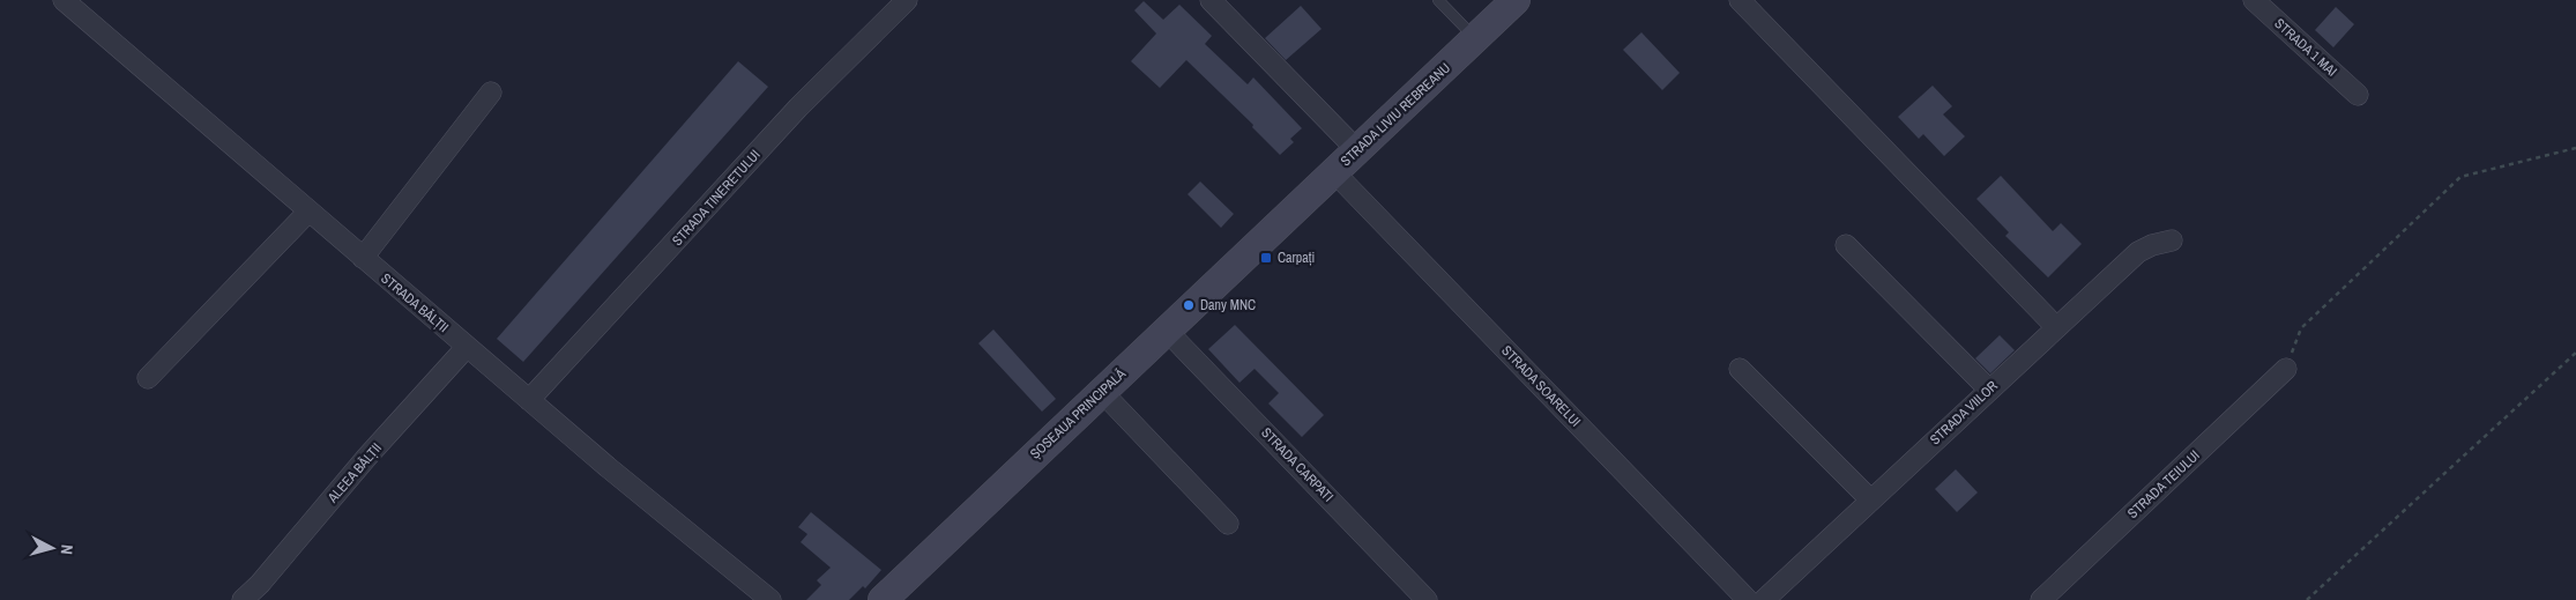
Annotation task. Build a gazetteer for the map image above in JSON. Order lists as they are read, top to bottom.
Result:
{
  "streets": {
    "main road": ["STRADA LIVIU REBREANU", "ȘOSEAUA PRINCIPALĂ"],
    "street": [
      "STRADA 1 MAI",
      "STRADA TINERETULUI",
      "STRADA BĂLȚII",
      "STRADA SOARELUI",
      "STRADA VIILOR",
      "STRADA CARPATI",
      "ALEEA BĂLȚII",
      "STRADA TEIULUI"
    ]
  },
  "crossings": [
    ["STRADA LIVIU REBREANU", "STRADA SOARELUI"],
    ["STRADA LIVIU REBREANU", "ȘOSEAUA PRINCIPALĂ"],
    ["STRADA TINERETULUI", "STRADA BĂLȚII"],
    ["STRADA BĂLȚII", "ALEEA BĂLȚII"],
    ["ȘOSEAUA PRINCIPALĂ", "STRADA CARPATI"]
  ],
  "places": {
    "transit": ["Carpați"],
    "other": ["Dany MNC"]
  },
  "north": "right"
}
